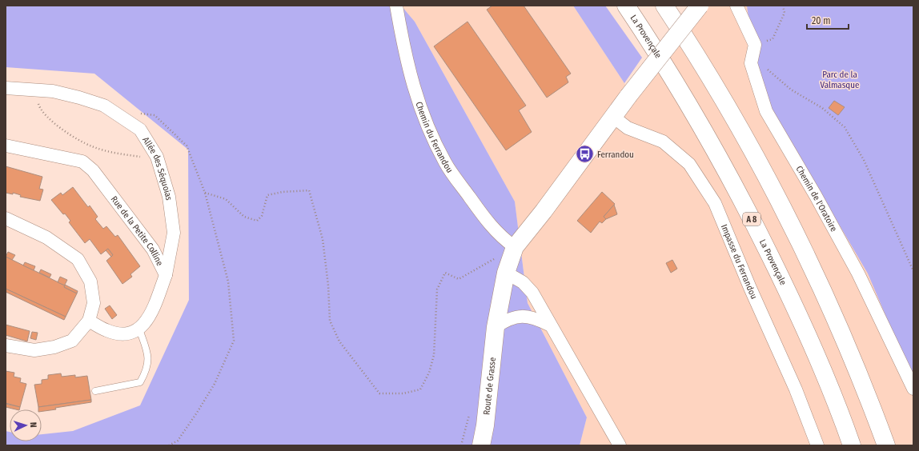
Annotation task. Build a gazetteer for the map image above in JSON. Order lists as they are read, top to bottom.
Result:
{
  "streets": {
    "main road": ["La Provençale", "A 8", "Route de Grasse"],
    "street": [
      "Chemin du Ferrandou",
      "Allée des Séquoias",
      "Chemin de l'Oratoire",
      "Rue de la Petite Colline",
      "Impasse du Ferrandou"
    ]
  },
  "crossings": [
    ["Chemin du Ferrandou", "Route de Grasse"],
    ["Allée des Séquoias", "Rue de la Petite Colline"],
    ["Impasse du Ferrandou", "Route de Grasse"]
  ],
  "parks": ["Parc de la Valmasque"],
  "places": {
    "bus stop": ["Ferrandou"]
  },
  "scale_bar": "20 m",
  "north": "right"
}
